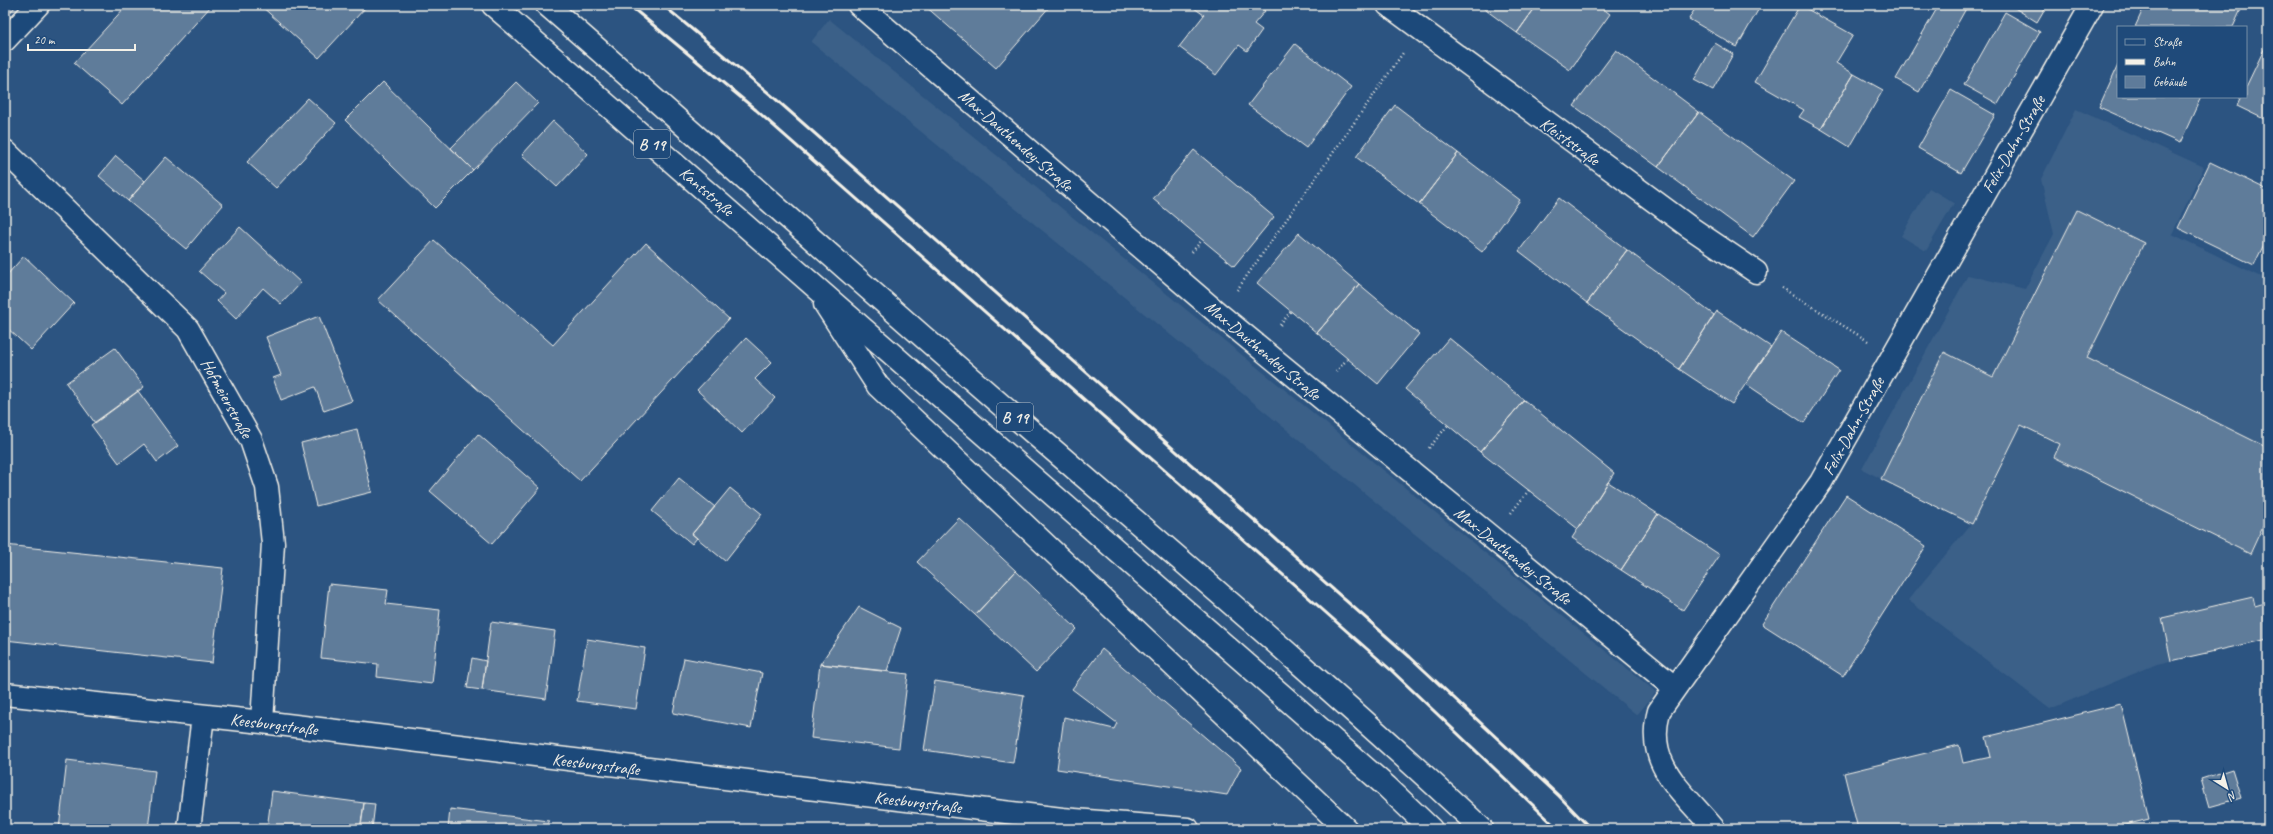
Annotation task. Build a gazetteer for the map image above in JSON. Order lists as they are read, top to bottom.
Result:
{
  "streets": {
    "street": [
      "Max-Dauthendey-Straße",
      "Kleiststraße",
      "B 19",
      "Felix-Dahn-Straße",
      "Kantstraße",
      "Hofmeierstraße",
      "Keesburgstraße"
    ]
  },
  "crossings": [
    ["Max-Dauthendey-Straße", "Felix-Dahn-Straße"],
    ["B 19", "Kantstraße"],
    ["Hofmeierstraße", "Keesburgstraße"]
  ],
  "legend": ["Straße", "Bahn", "Gebäude"],
  "scale_bar": "20 m",
  "north": "bottom right"
}
